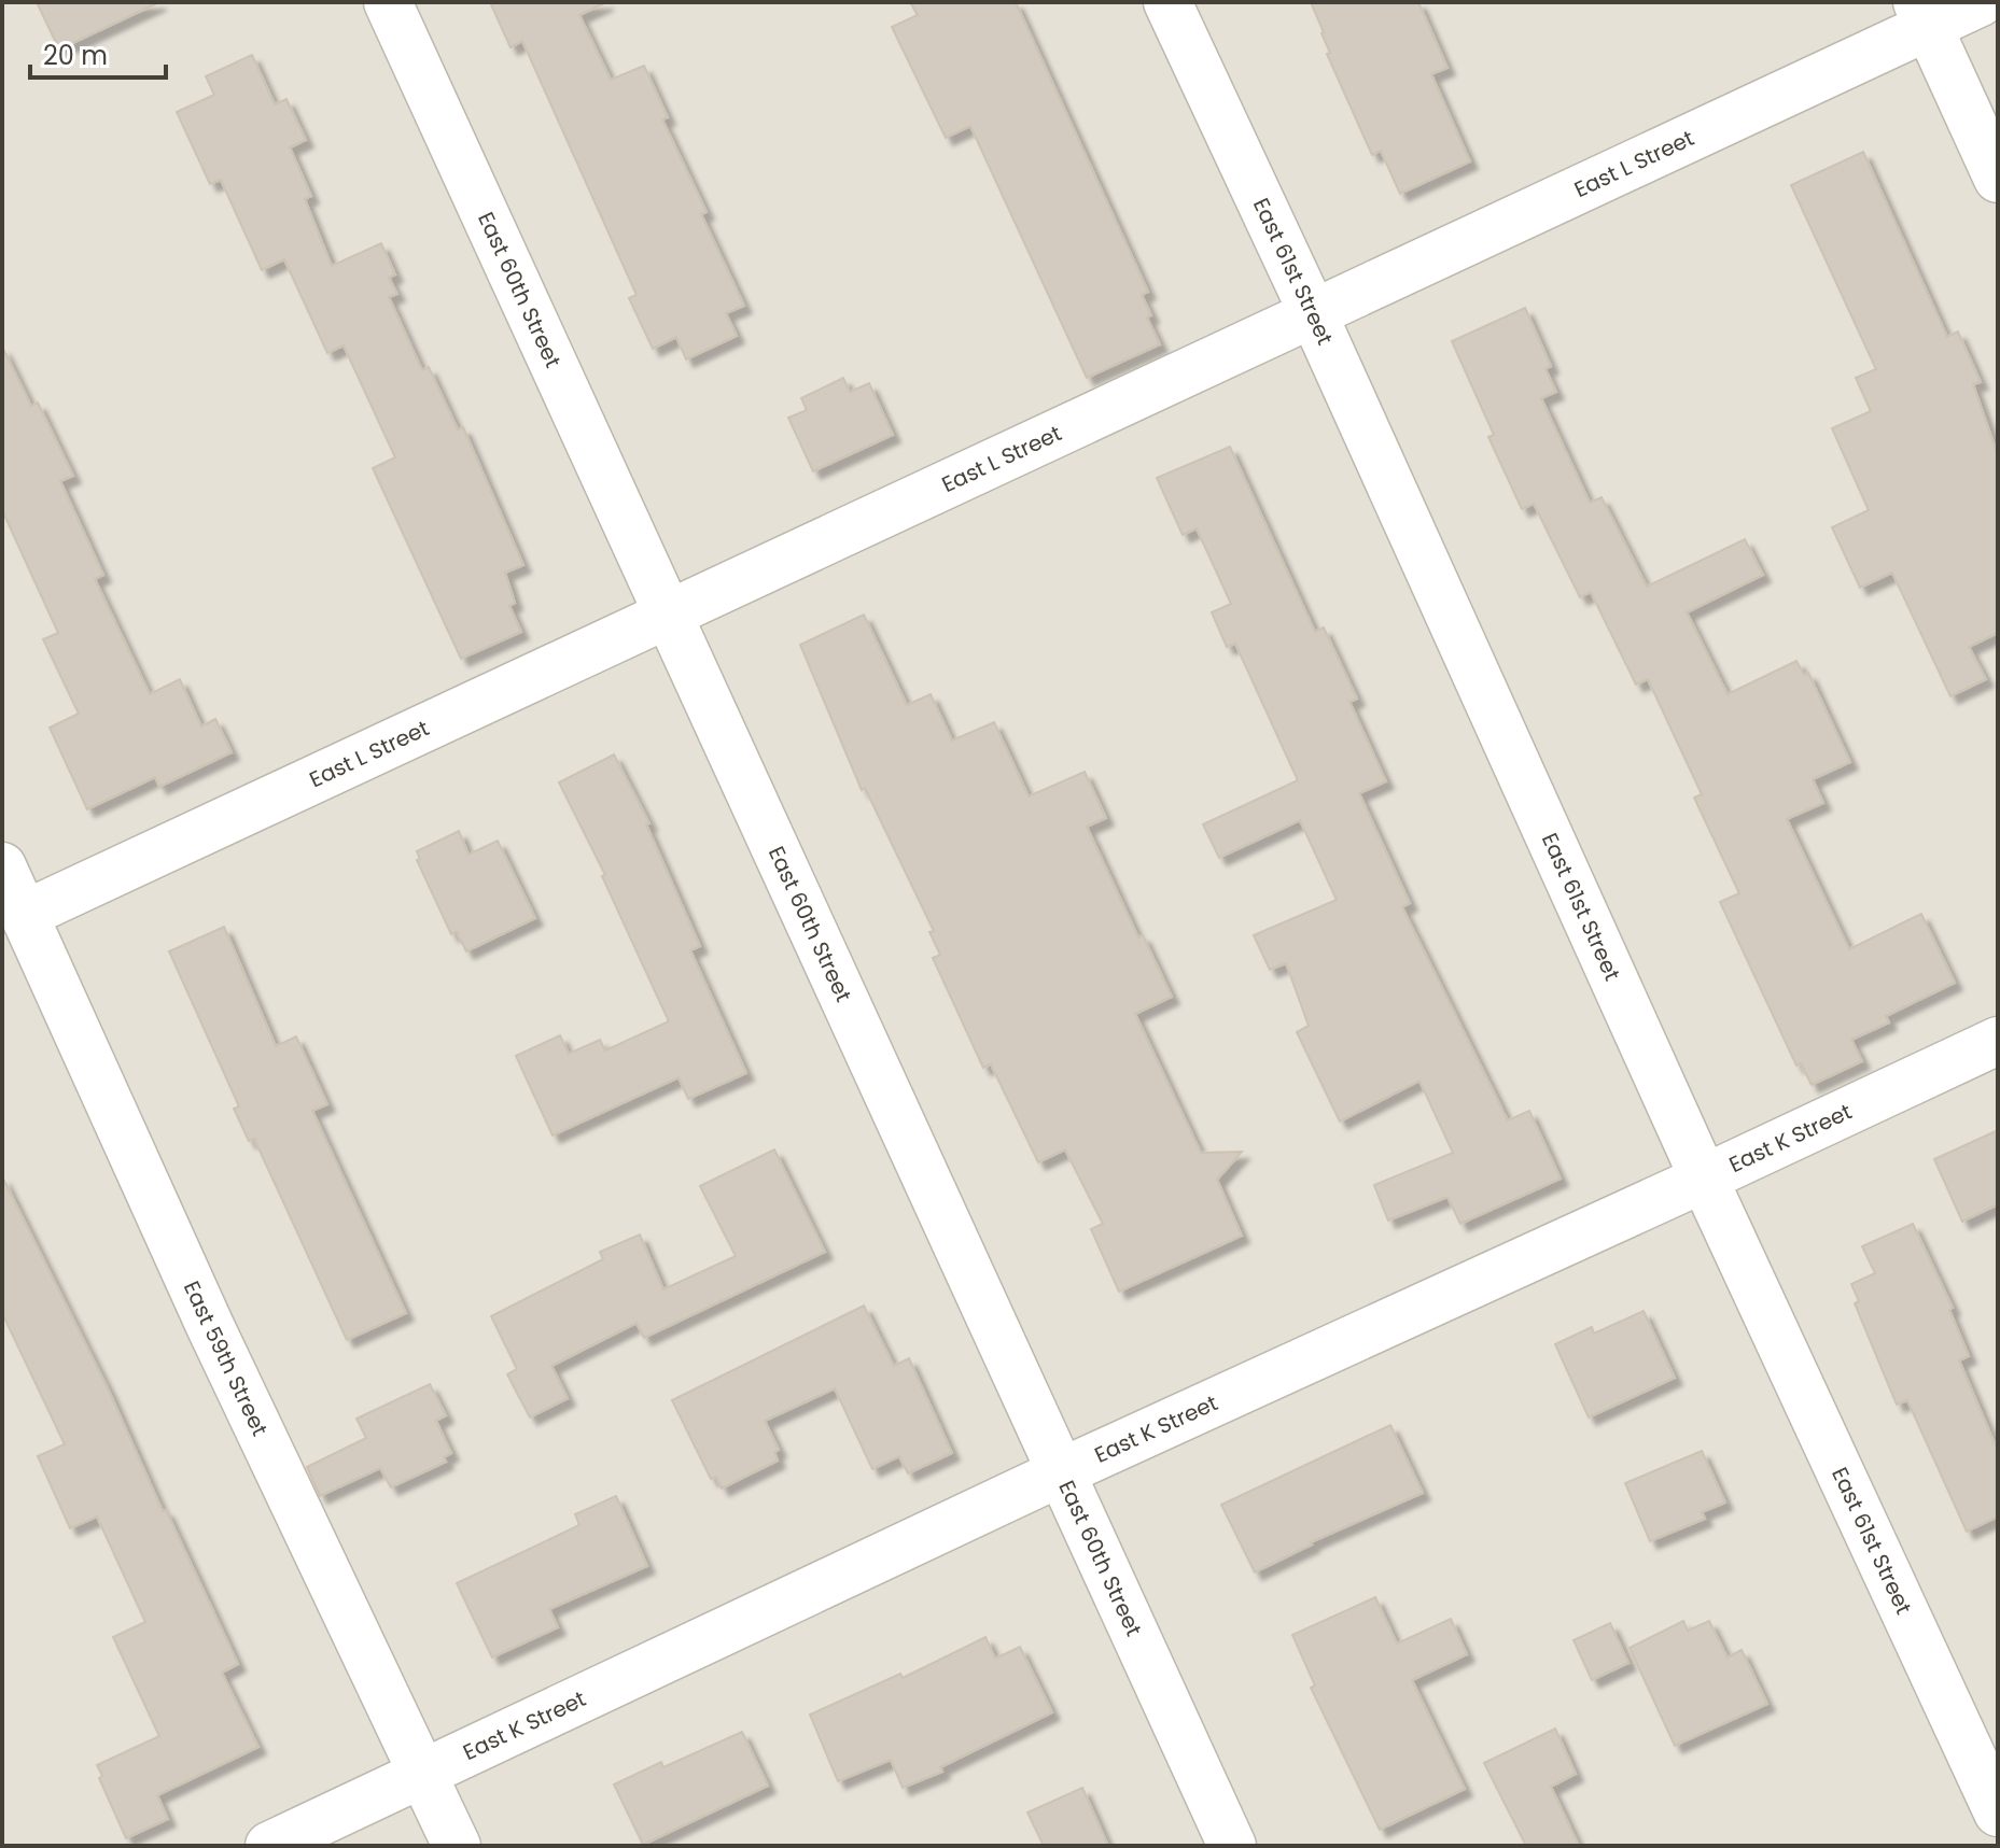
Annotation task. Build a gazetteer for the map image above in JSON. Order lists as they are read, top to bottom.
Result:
{
  "streets": {
    "street": [
      "East L Street",
      "East 61st Street",
      "East 60th Street",
      "East K Street",
      "East 59th Street"
    ]
  },
  "crossings": [
    ["East L Street", "East 61st Street"],
    ["East L Street", "East 60th Street"],
    ["East L Street", "East 59th Street"],
    ["East 61st Street", "East K Street"],
    ["East 60th Street", "East K Street"],
    ["East K Street", "East 59th Street"]
  ],
  "scale_bar": "20 m"
}
